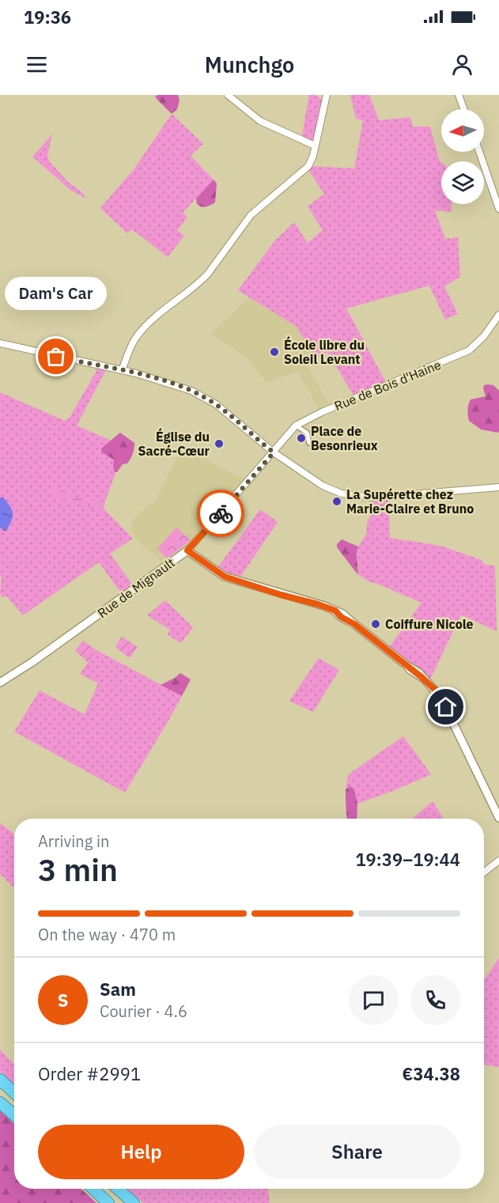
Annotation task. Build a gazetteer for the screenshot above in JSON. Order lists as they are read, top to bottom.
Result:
{
  "streets": {
    "street": ["Rue de Bois d'Haine", "Rue de Mignault"]
  },
  "crossings": [
    ["Rue de Bois d'Haine", "Rue de Mignault"]
  ],
  "places": [
    "École libre du Soleil Levant",
    "Dam's Car",
    "Place de Besonrieux",
    "Église du Sacré-Cœur",
    "La Supérette chez Marie-Claire et Bruno",
    "Coiffure Nicole"
  ],
  "north": "left",
  "page": {
    "status": "19:36",
    "header": "Munchgo",
    "bubble": "Dam's Car",
    "heading": ["3 min", "Arriving in", "19:39–19:44"],
    "panel": [
      "Sam",
      "Courier · 4.6",
      "Order #2991",
      "€34.38"
    ],
    "bar": "On the way · 470 m",
    "round": "S",
    "buttons": ["Help", "Share"]
  }
}
